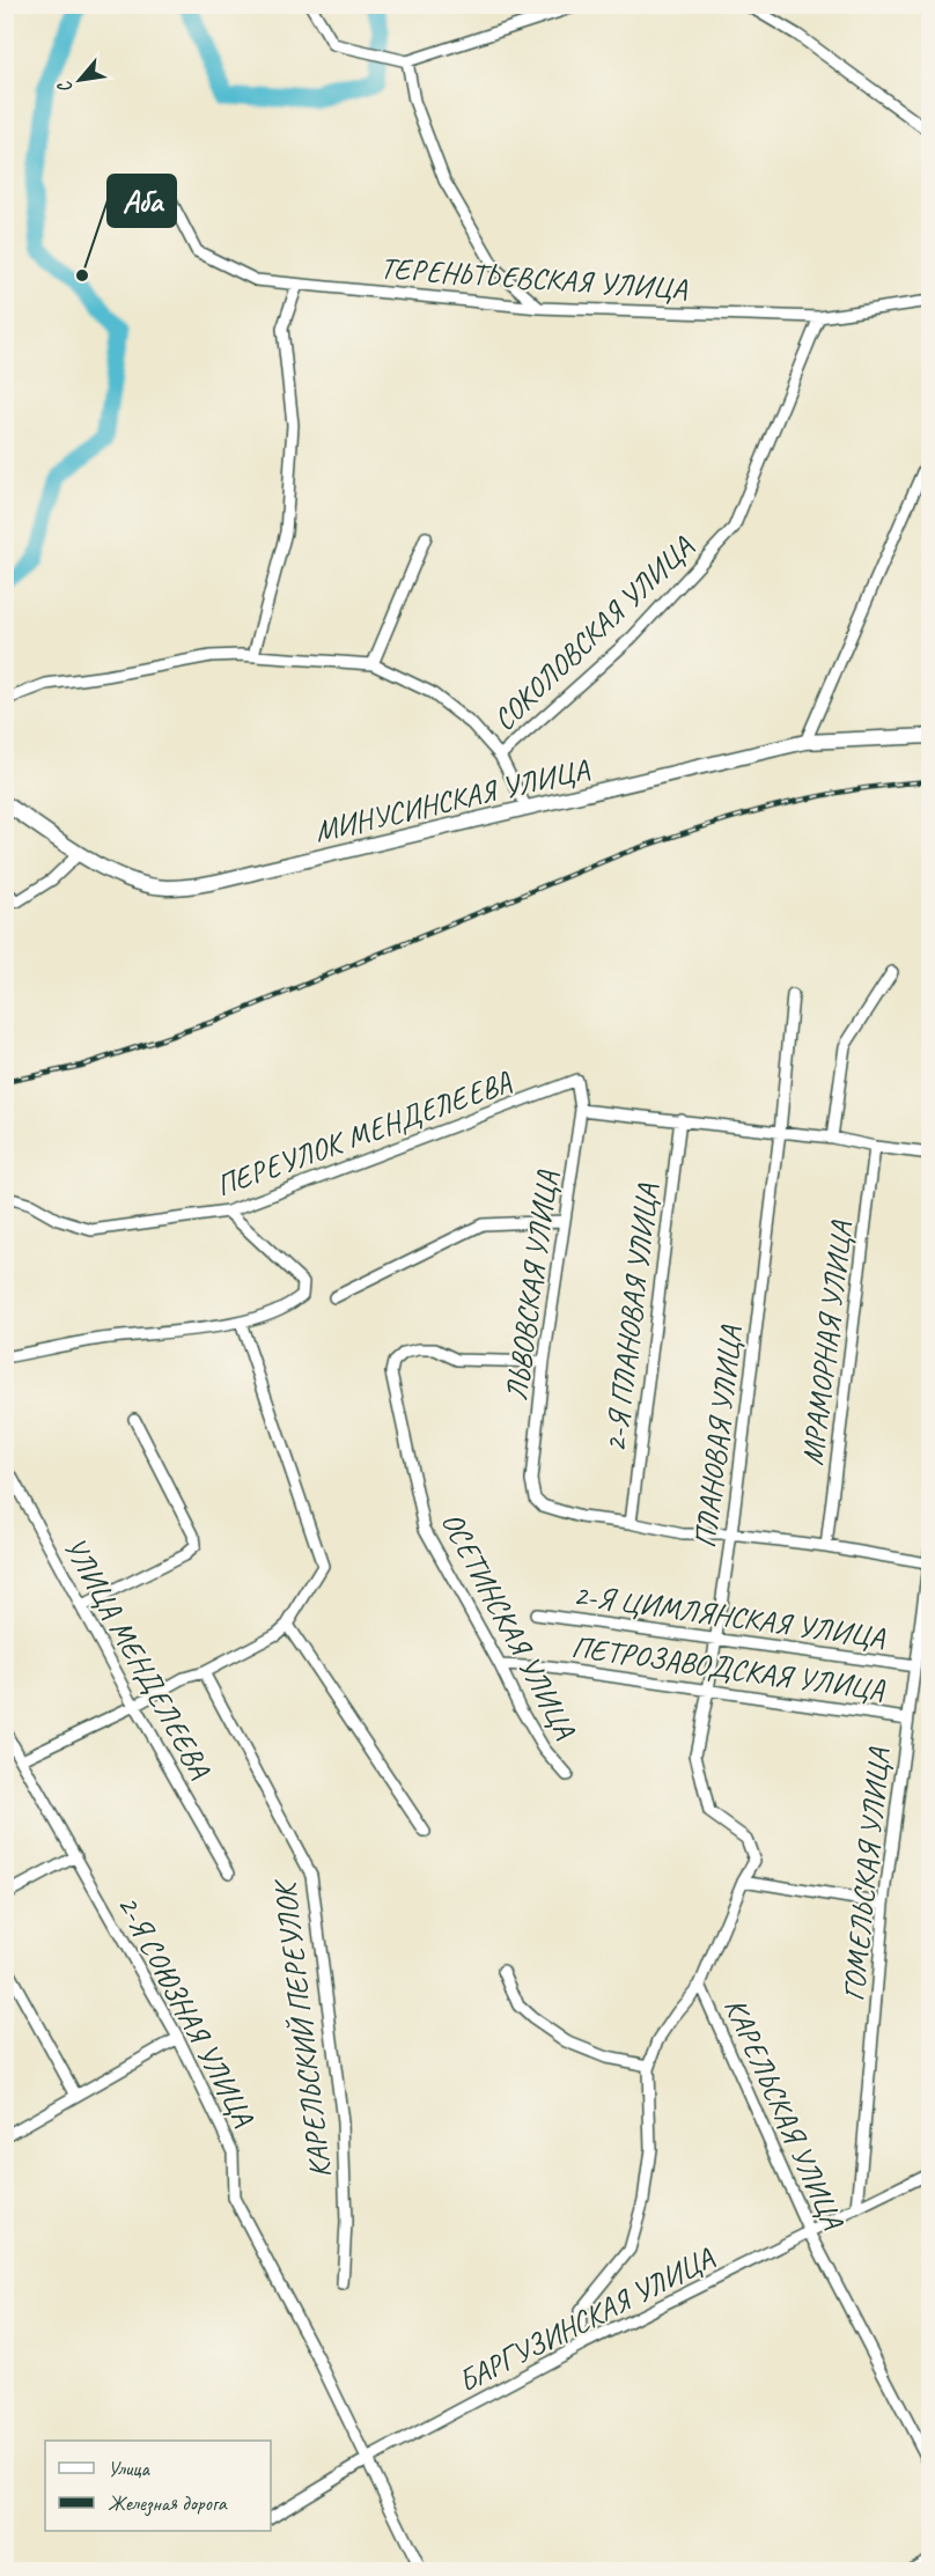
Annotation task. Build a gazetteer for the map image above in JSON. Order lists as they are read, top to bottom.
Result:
{
  "streets": {
    "main road": ["МИНУСИНСКАЯ УЛИЦА"],
    "street": [
      "ТЕРЕНЬТЬЕВСКАЯ УЛИЦА",
      "СОКОЛОВСКАЯ УЛИЦА",
      "ПЕРЕУЛОК МЕНДЕЛЕЕВА",
      "ЛЬВОВСКАЯ УЛИЦА",
      "2-Я ПЛАНОВАЯ УЛИЦА",
      "МРАМОРНАЯ УЛИЦА",
      "ПЛАНОВАЯ УЛИЦА",
      "2-Я ЦИМЛЯНСКАЯ УЛИЦА",
      "ОСЕТИНСКАЯ УЛИЦА",
      "УЛИЦА МЕНДЕЛЕЕВА",
      "ПЕТРОЗАВОДСКАЯ УЛИЦА",
      "ГОМЕЛЬСКАЯ УЛИЦА",
      "2-Я СОЮЗНАЯ УЛИЦА",
      "КАРЕЛЬСКИЙ ПЕРЕУЛОК",
      "КАРЕЛЬСКАЯ УЛИЦА",
      "БАРГУЗИНСКАЯ УЛИЦА"
    ]
  },
  "crossings": [
    ["ТЕРЕНЬТЬЕВСКАЯ УЛИЦА", "СОКОЛОВСКАЯ УЛИЦА"],
    ["СОКОЛОВСКАЯ УЛИЦА", "МИНУСИНСКАЯ УЛИЦА"],
    ["ПЕРЕУЛОК МЕНДЕЛЕЕВА", "ЛЬВОВСКАЯ УЛИЦА"],
    ["ЛЬВОВСКАЯ УЛИЦА", "2-Я ПЛАНОВАЯ УЛИЦА"],
    ["ЛЬВОВСКАЯ УЛИЦА", "ОСЕТИНСКАЯ УЛИЦА"],
    ["ПЛАНОВАЯ УЛИЦА", "2-Я ЦИМЛЯНСКАЯ УЛИЦА"],
    ["ПЛАНОВАЯ УЛИЦА", "ПЕТРОЗАВОДСКАЯ УЛИЦА"],
    ["2-Я ЦИМЛЯНСКАЯ УЛИЦА", "ГОМЕЛЬСКАЯ УЛИЦА"],
    ["ОСЕТИНСКАЯ УЛИЦА", "ПЕТРОЗАВОДСКАЯ УЛИЦА"],
    ["ПЕТРОЗАВОДСКАЯ УЛИЦА", "ГОМЕЛЬСКАЯ УЛИЦА"],
    ["ГОМЕЛЬСКАЯ УЛИЦА", "БАРГУЗИНСКАЯ УЛИЦА"],
    ["2-Я СОЮЗНАЯ УЛИЦА", "БАРГУЗИНСКАЯ УЛИЦА"],
    ["КАРЕЛЬСКАЯ УЛИЦА", "БАРГУЗИНСКАЯ УЛИЦА"]
  ],
  "places": ["Аба"],
  "legend": ["Улица", "Железная дорога"],
  "north": "bottom left"
}
